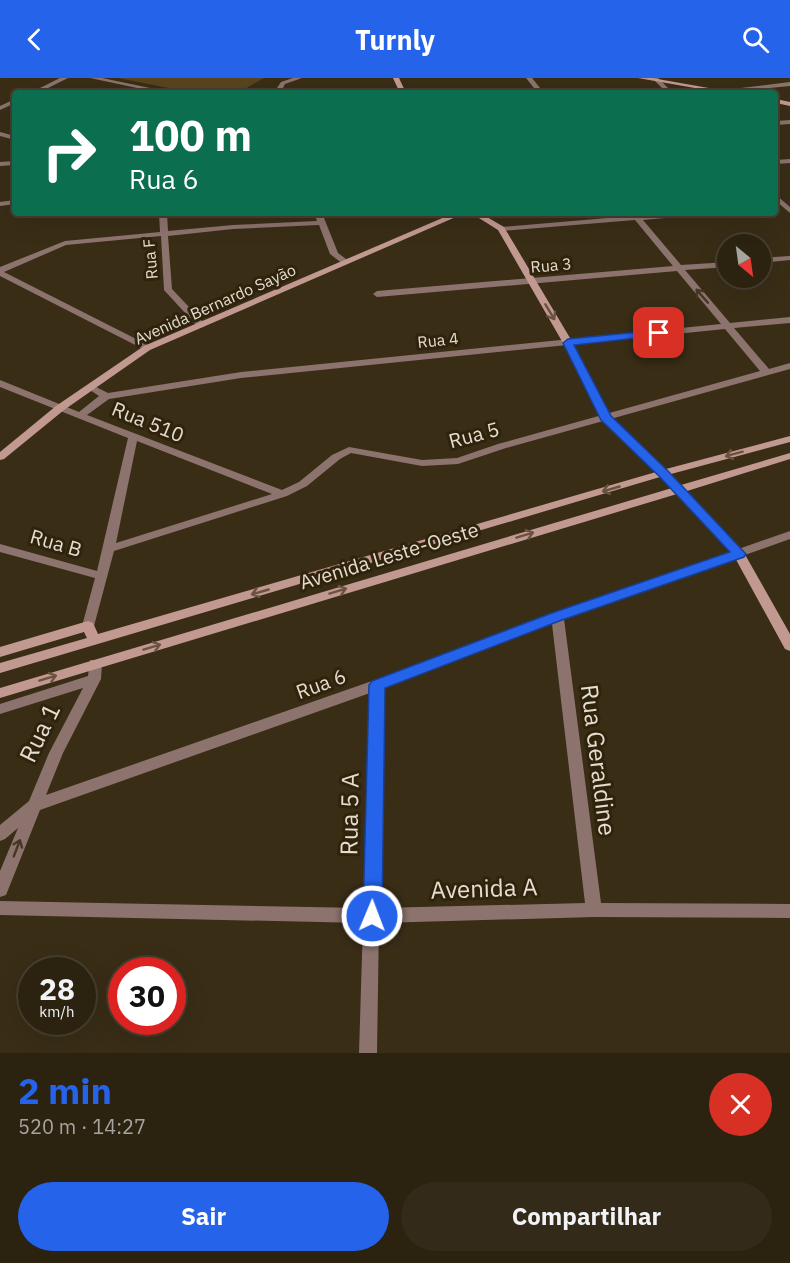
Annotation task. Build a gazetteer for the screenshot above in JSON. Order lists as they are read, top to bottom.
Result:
{
  "streets": {
    "street": [
      "Rua F",
      "Rua 3",
      "Avenida Bernardo Sayão",
      "Rua 4",
      "Rua 510",
      "Rua 5",
      "Rua B",
      "Avenida Leste-Oeste",
      "Rua 6",
      "Rua 1",
      "Rua Geraldine",
      "Rua 5 A",
      "Avenida A"
    ]
  },
  "crossings": [
    ["Rua F", "Avenida Bernardo Sayão"],
    ["Avenida Bernardo Sayão", "Rua 510"],
    ["Rua 510", "Rua 5"],
    ["Avenida Leste-Oeste", "Rua 1"],
    ["Rua 6", "Rua 1"],
    ["Rua 6", "Rua Geraldine"],
    ["Rua 6", "Rua 5 A"],
    ["Rua Geraldine", "Avenida A"],
    ["Rua 5 A", "Avenida A"]
  ],
  "one_way": ["Rua 1"],
  "north": "bottom right",
  "page": {
    "header": "Turnly",
    "turn": ["100 m", "Rua 6"],
    "speed": "28 km/h",
    "limit": "30",
    "heading": ["2 min", "520 m · 14:27"],
    "buttons": ["Sair", "Compartilhar"]
  }
}
